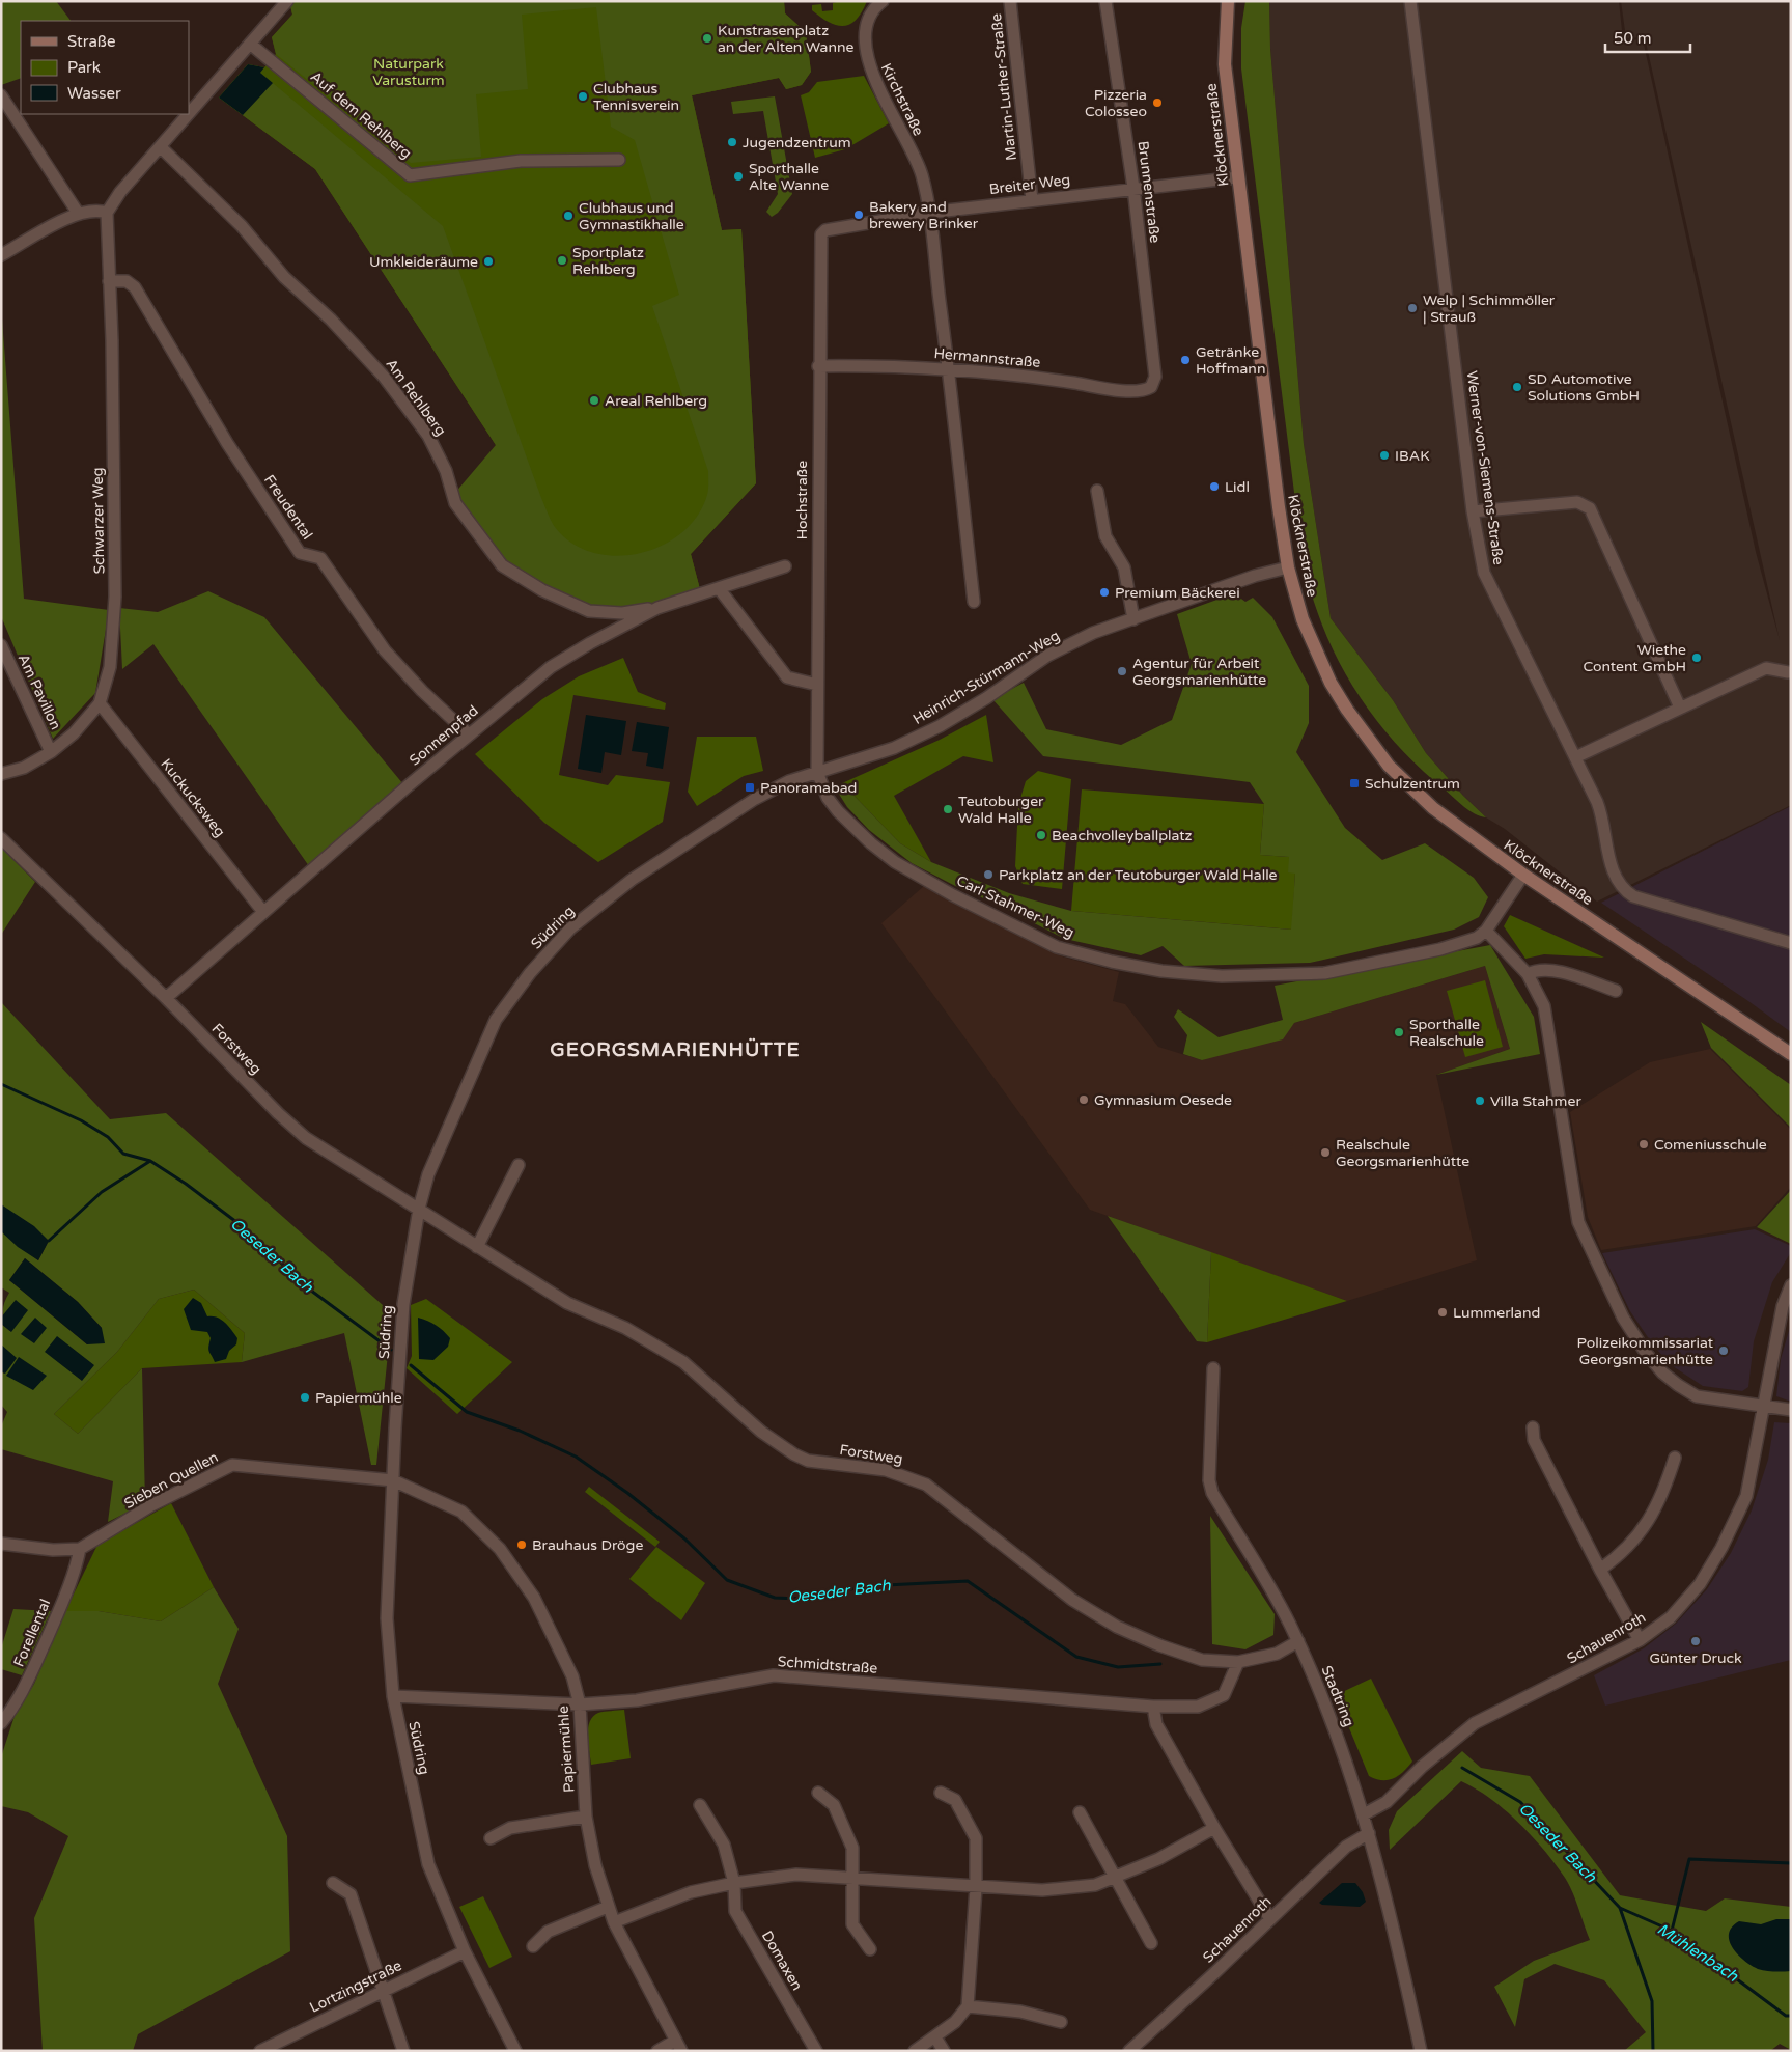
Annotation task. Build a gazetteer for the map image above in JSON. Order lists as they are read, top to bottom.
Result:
{
  "streets": {
    "main road": ["Klöcknerstraße"],
    "street": [
      "Martin-Luther-Straße",
      "Kirchstraße",
      "Auf dem Rehlberg",
      "Breiter Weg",
      "Brunnenstraße",
      "Hermannstraße",
      "Am Rehlberg",
      "Werner-von-Siemens-Straße",
      "Hochstraße",
      "Freudental",
      "Schwarzer Weg",
      "Heinrich-Stürmann-Weg",
      "Am Pavillon",
      "Sonnenpfad",
      "Kuckucksweg",
      "Carl-Stahmer-Weg",
      "Südring",
      "Forstweg",
      "Sieben Quellen",
      "Forellental",
      "Schauenroth",
      "Schmidtstraße",
      "Stadtring",
      "Papiermühle",
      "Domaxen",
      "Lortzingstraße"
    ]
  },
  "crossings": [
    ["Martin-Luther-Straße", "Breiter Weg"],
    ["Kirchstraße", "Breiter Weg"],
    ["Kirchstraße", "Hermannstraße"],
    ["Klöcknerstraße", "Breiter Weg"],
    ["Klöcknerstraße", "Heinrich-Stürmann-Weg"],
    ["Klöcknerstraße", "Carl-Stahmer-Weg"],
    ["Breiter Weg", "Brunnenstraße"],
    ["Breiter Weg", "Hochstraße"],
    ["Brunnenstraße", "Hermannstraße"],
    ["Hermannstraße", "Hochstraße"],
    ["Am Rehlberg", "Sonnenpfad"],
    ["Hochstraße", "Heinrich-Stürmann-Weg"],
    ["Hochstraße", "Carl-Stahmer-Weg"],
    ["Hochstraße", "Südring"],
    ["Freudental", "Schwarzer Weg"],
    ["Freudental", "Sonnenpfad"],
    ["Schwarzer Weg", "Am Pavillon"],
    ["Schwarzer Weg", "Kuckucksweg"],
    ["Heinrich-Stürmann-Weg", "Carl-Stahmer-Weg"],
    ["Heinrich-Stürmann-Weg", "Südring"],
    ["Sonnenpfad", "Kuckucksweg"],
    ["Sonnenpfad", "Forstweg"],
    ["Carl-Stahmer-Weg", "Südring"],
    ["Südring", "Forstweg"],
    ["Südring", "Sieben Quellen"],
    ["Südring", "Schmidtstraße"],
    ["Südring", "Papiermühle"],
    ["Südring", "Lortzingstraße"],
    ["Forstweg", "Schmidtstraße"],
    ["Forstweg", "Stadtring"],
    ["Sieben Quellen", "Forellental"],
    ["Sieben Quellen", "Papiermühle"],
    ["Schauenroth", "Stadtring"],
    ["Schmidtstraße", "Papiermühle"]
  ],
  "districts": ["GEORGSMARIENHÜTTE"],
  "water": ["Oeseder Bach", "Mühlenbach"],
  "parks": ["Naturpark Varusturm"],
  "places": {
    "other": [
      "Kunstrasenplatz an der Alten Wanne",
      "Clubhaus Tennisverein",
      "Pizzeria Colosseo",
      "Jugendzentrum",
      "Sporthalle Alte Wanne",
      "Bakery and brewery Brinker",
      "Clubhaus und Gymnastikhalle",
      "Sportplatz Rehlberg",
      "Umkleideräume",
      "Welp | Schimmöller | Strauß",
      "Getränke Hoffmann",
      "SD Automotive Solutions GmbH",
      "Areal Rehlberg",
      "IBAK",
      "Lidl",
      "Premium Bäckerei",
      "Wiethe Content GmbH",
      "Agentur für Arbeit Georgsmarienhütte",
      "Teutoburger Wald Halle",
      "Beachvolleyballplatz",
      "Parkplatz an der Teutoburger Wald Halle",
      "Sporthalle Realschule",
      "Gymnasium Oesede",
      "Villa Stahmer",
      "Comeniusschule",
      "Realschule Georgsmarienhütte",
      "Lummerland",
      "Polizeikommissariat Georgsmarienhütte",
      "Papiermühle",
      "Brauhaus Dröge",
      "Günter Druck"
    ],
    "transit": ["Schulzentrum", "Panoramabad"]
  },
  "legend": ["Straße", "Park", "Wasser"],
  "scale_bar": "50 m"
}
